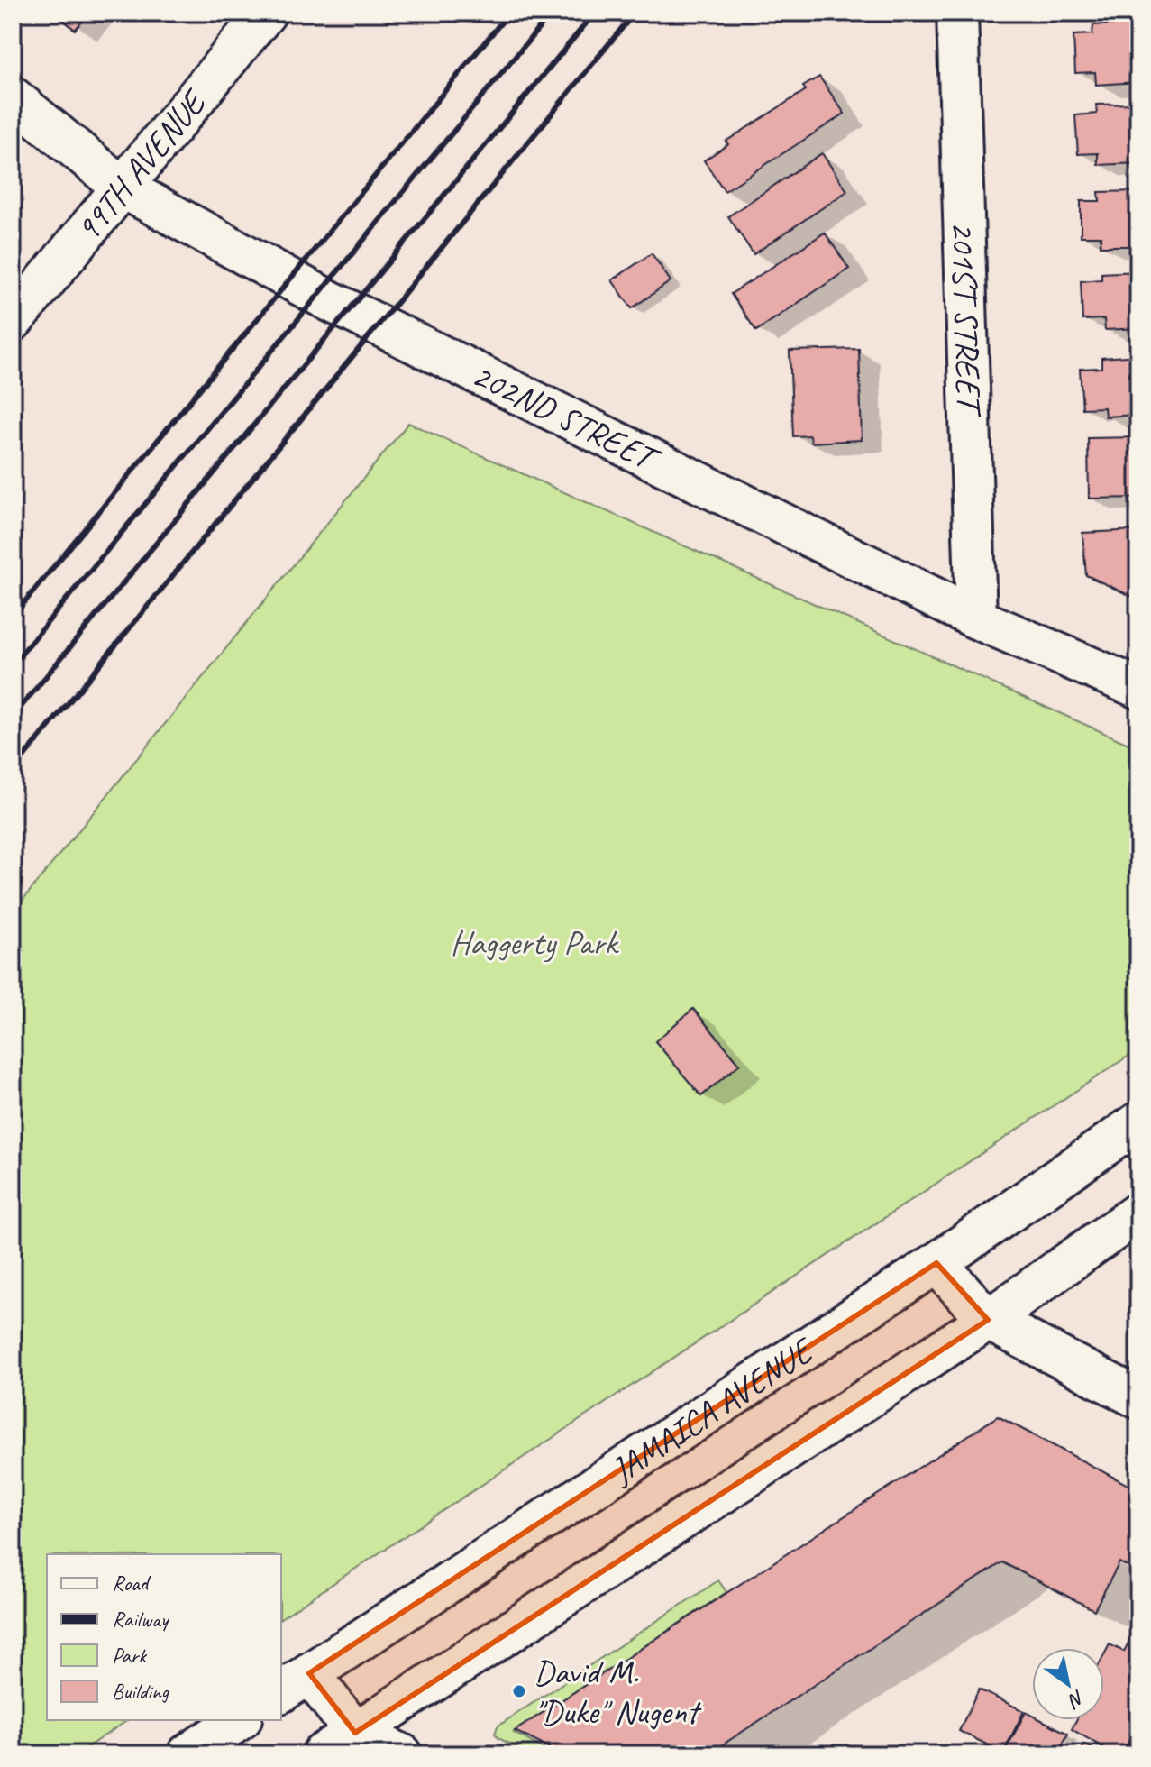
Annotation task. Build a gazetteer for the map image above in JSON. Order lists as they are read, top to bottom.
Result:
{
  "streets": {
    "street": [
      "99TH AVENUE",
      "201ST STREET",
      "202ND STREET",
      "JAMAICA AVENUE"
    ]
  },
  "crossings": [
    ["99TH AVENUE", "202ND STREET"],
    ["201ST STREET", "202ND STREET"]
  ],
  "parks": ["Haggerty Park"],
  "places": ["David M. \"Duke\" Nugent"],
  "legend": [
    "Road",
    "Railway",
    "Park",
    "Building"
  ],
  "north": "bottom right"
}
